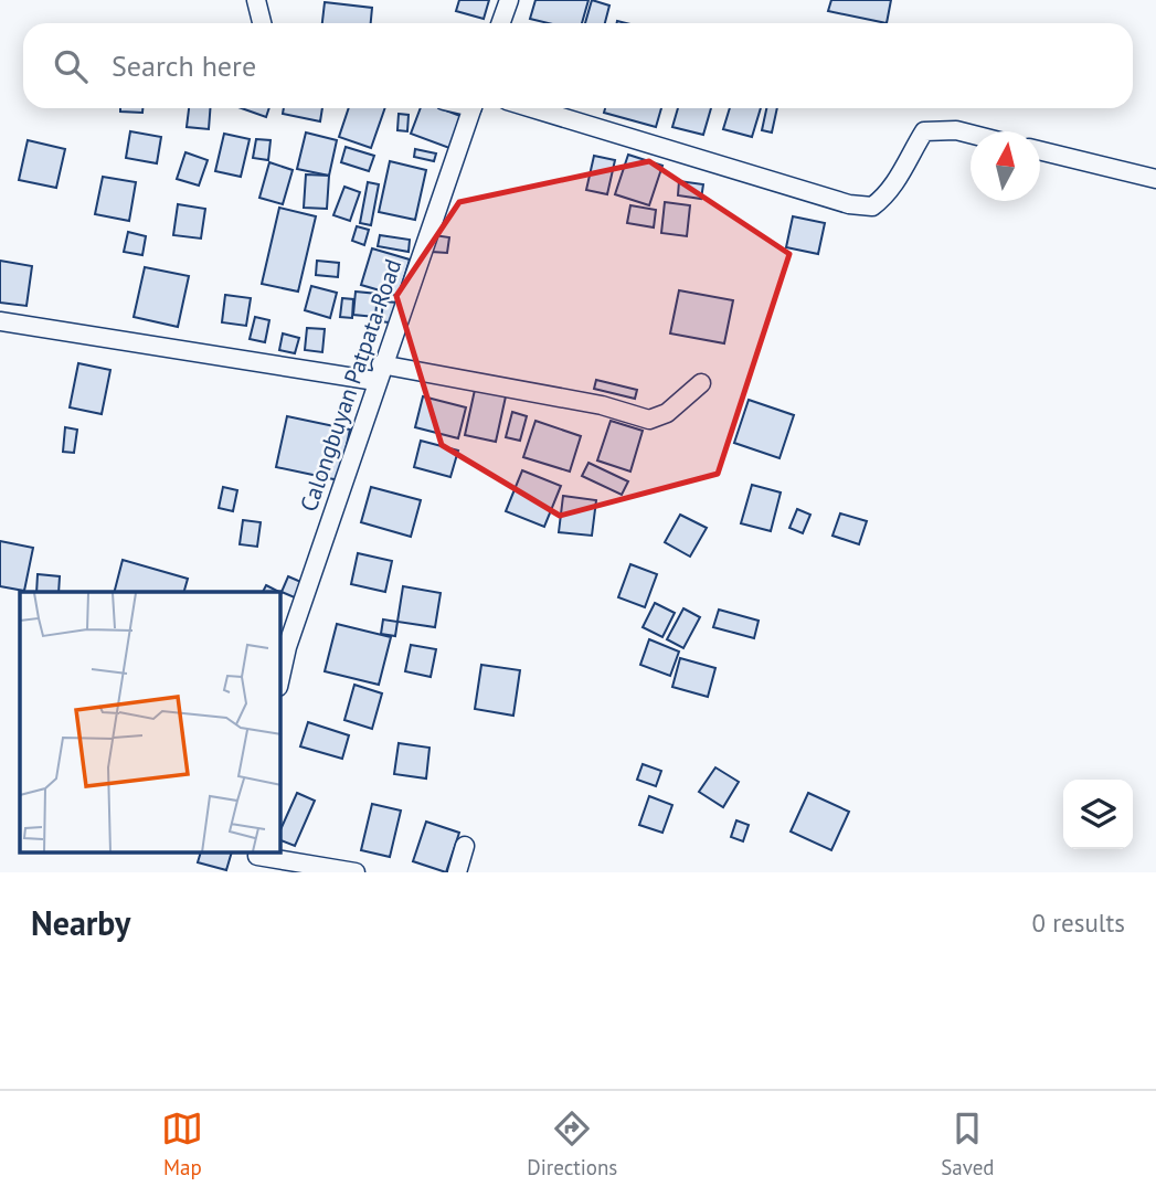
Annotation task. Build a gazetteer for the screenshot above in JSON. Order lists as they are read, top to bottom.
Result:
{
  "streets": {
    "street": ["Calongbuyan Patpata Road"]
  },
  "north": "top",
  "page": {
    "search": "Search here",
    "heading": ["Nearby", "0 results"],
    "nav": ["Map", "Directions", "Saved"]
  }
}
